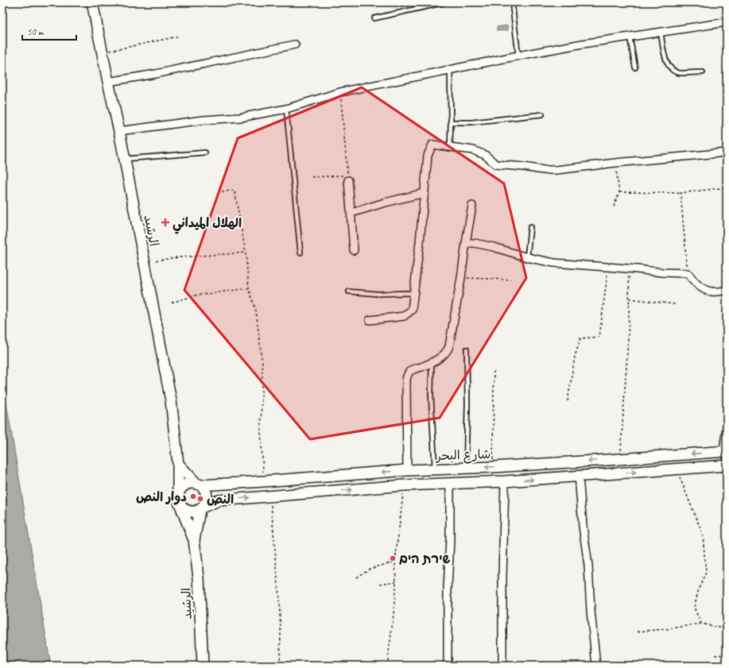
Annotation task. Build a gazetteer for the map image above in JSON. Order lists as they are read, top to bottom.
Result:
{
  "streets": {
    "main road": ["الرشيد", "شارع البحر"]
  },
  "crossings": [
    ["الرشيد", "شارع البحر"]
  ],
  "places": {
    "health": ["الهلال الميداني"],
    "other": ["دوار النص", "النص", "שירת הים"]
  },
  "scale_bar": "50 m"
}
